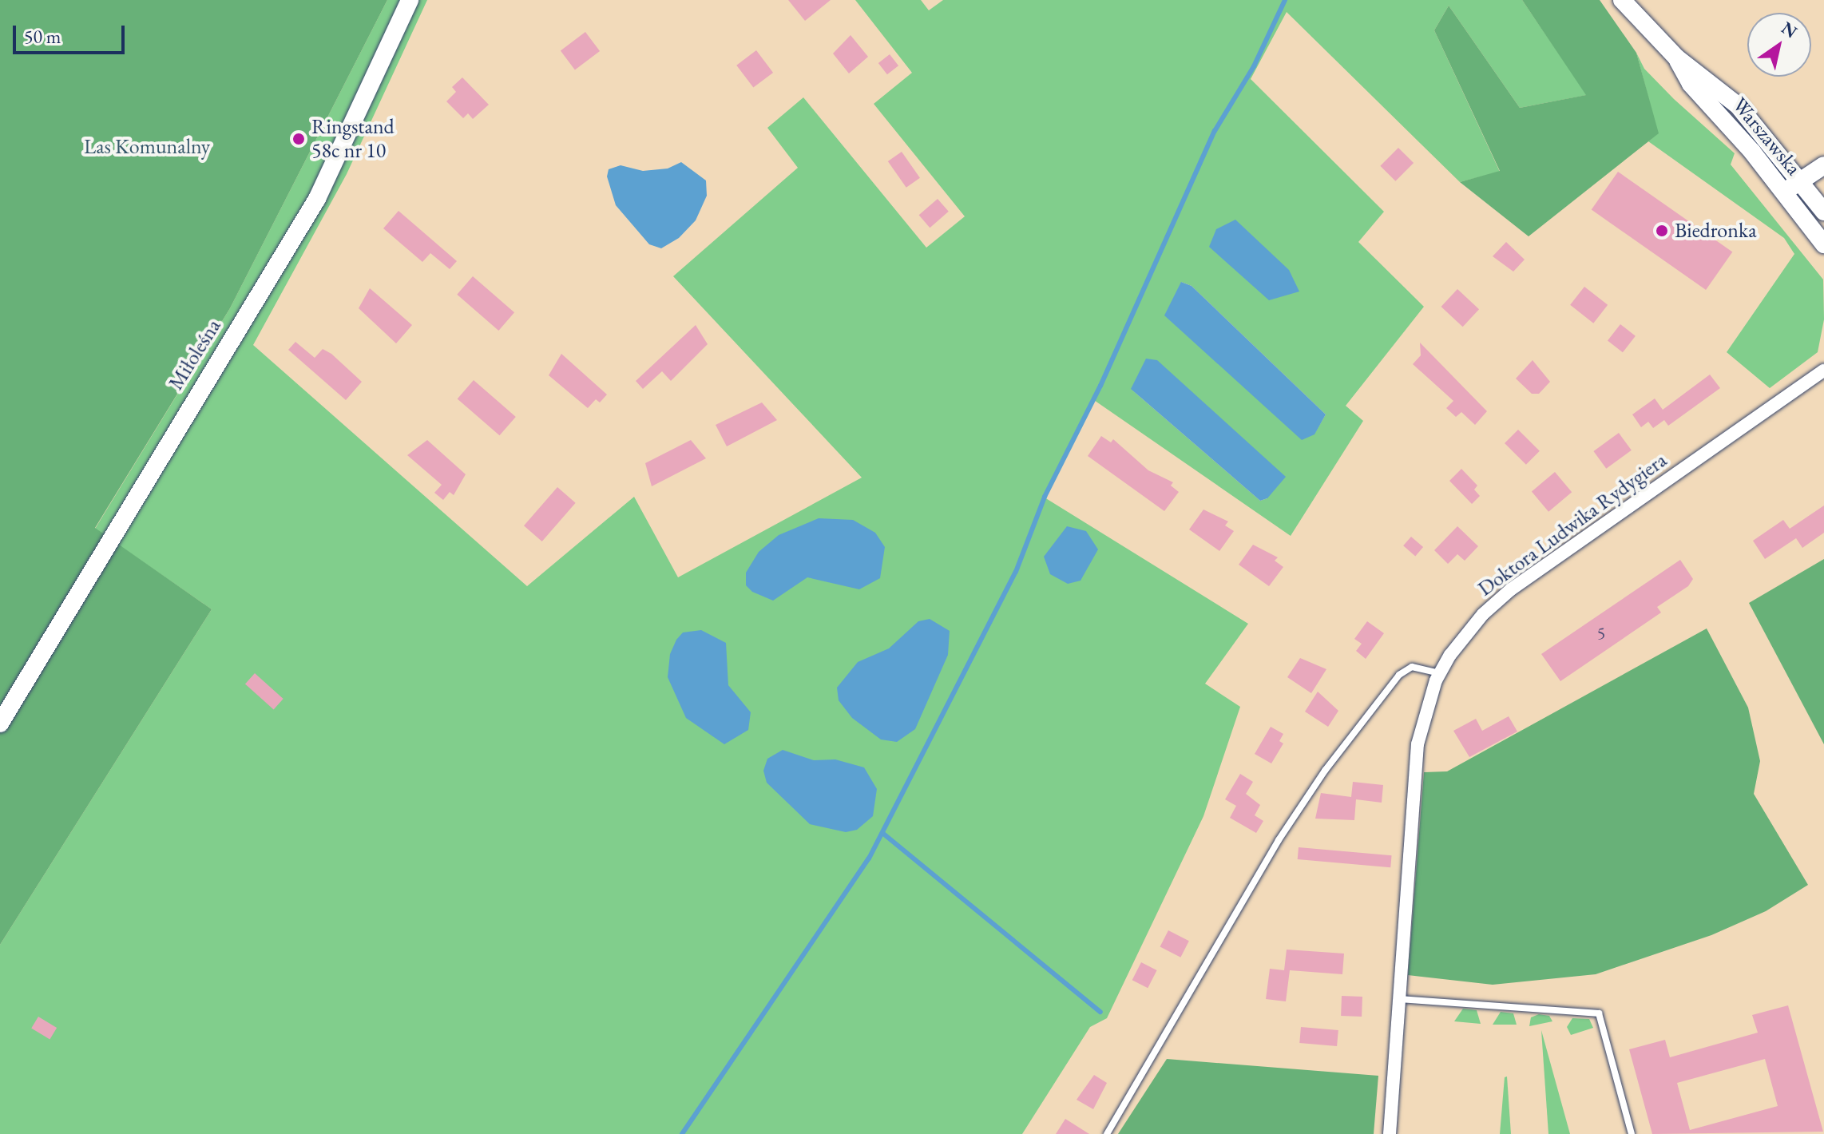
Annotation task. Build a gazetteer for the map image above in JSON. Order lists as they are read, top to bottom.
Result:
{
  "streets": {
    "street": ["Warszawska", "Miłoleśna", "Doktora Ludwika Rydygiera"]
  },
  "parks": ["Las Komunalny"],
  "places": ["Ringstand 58c nr 10", "Biedronka"],
  "house_numbers": ["5"],
  "scale_bar": "50 m",
  "north": "top right"
}
